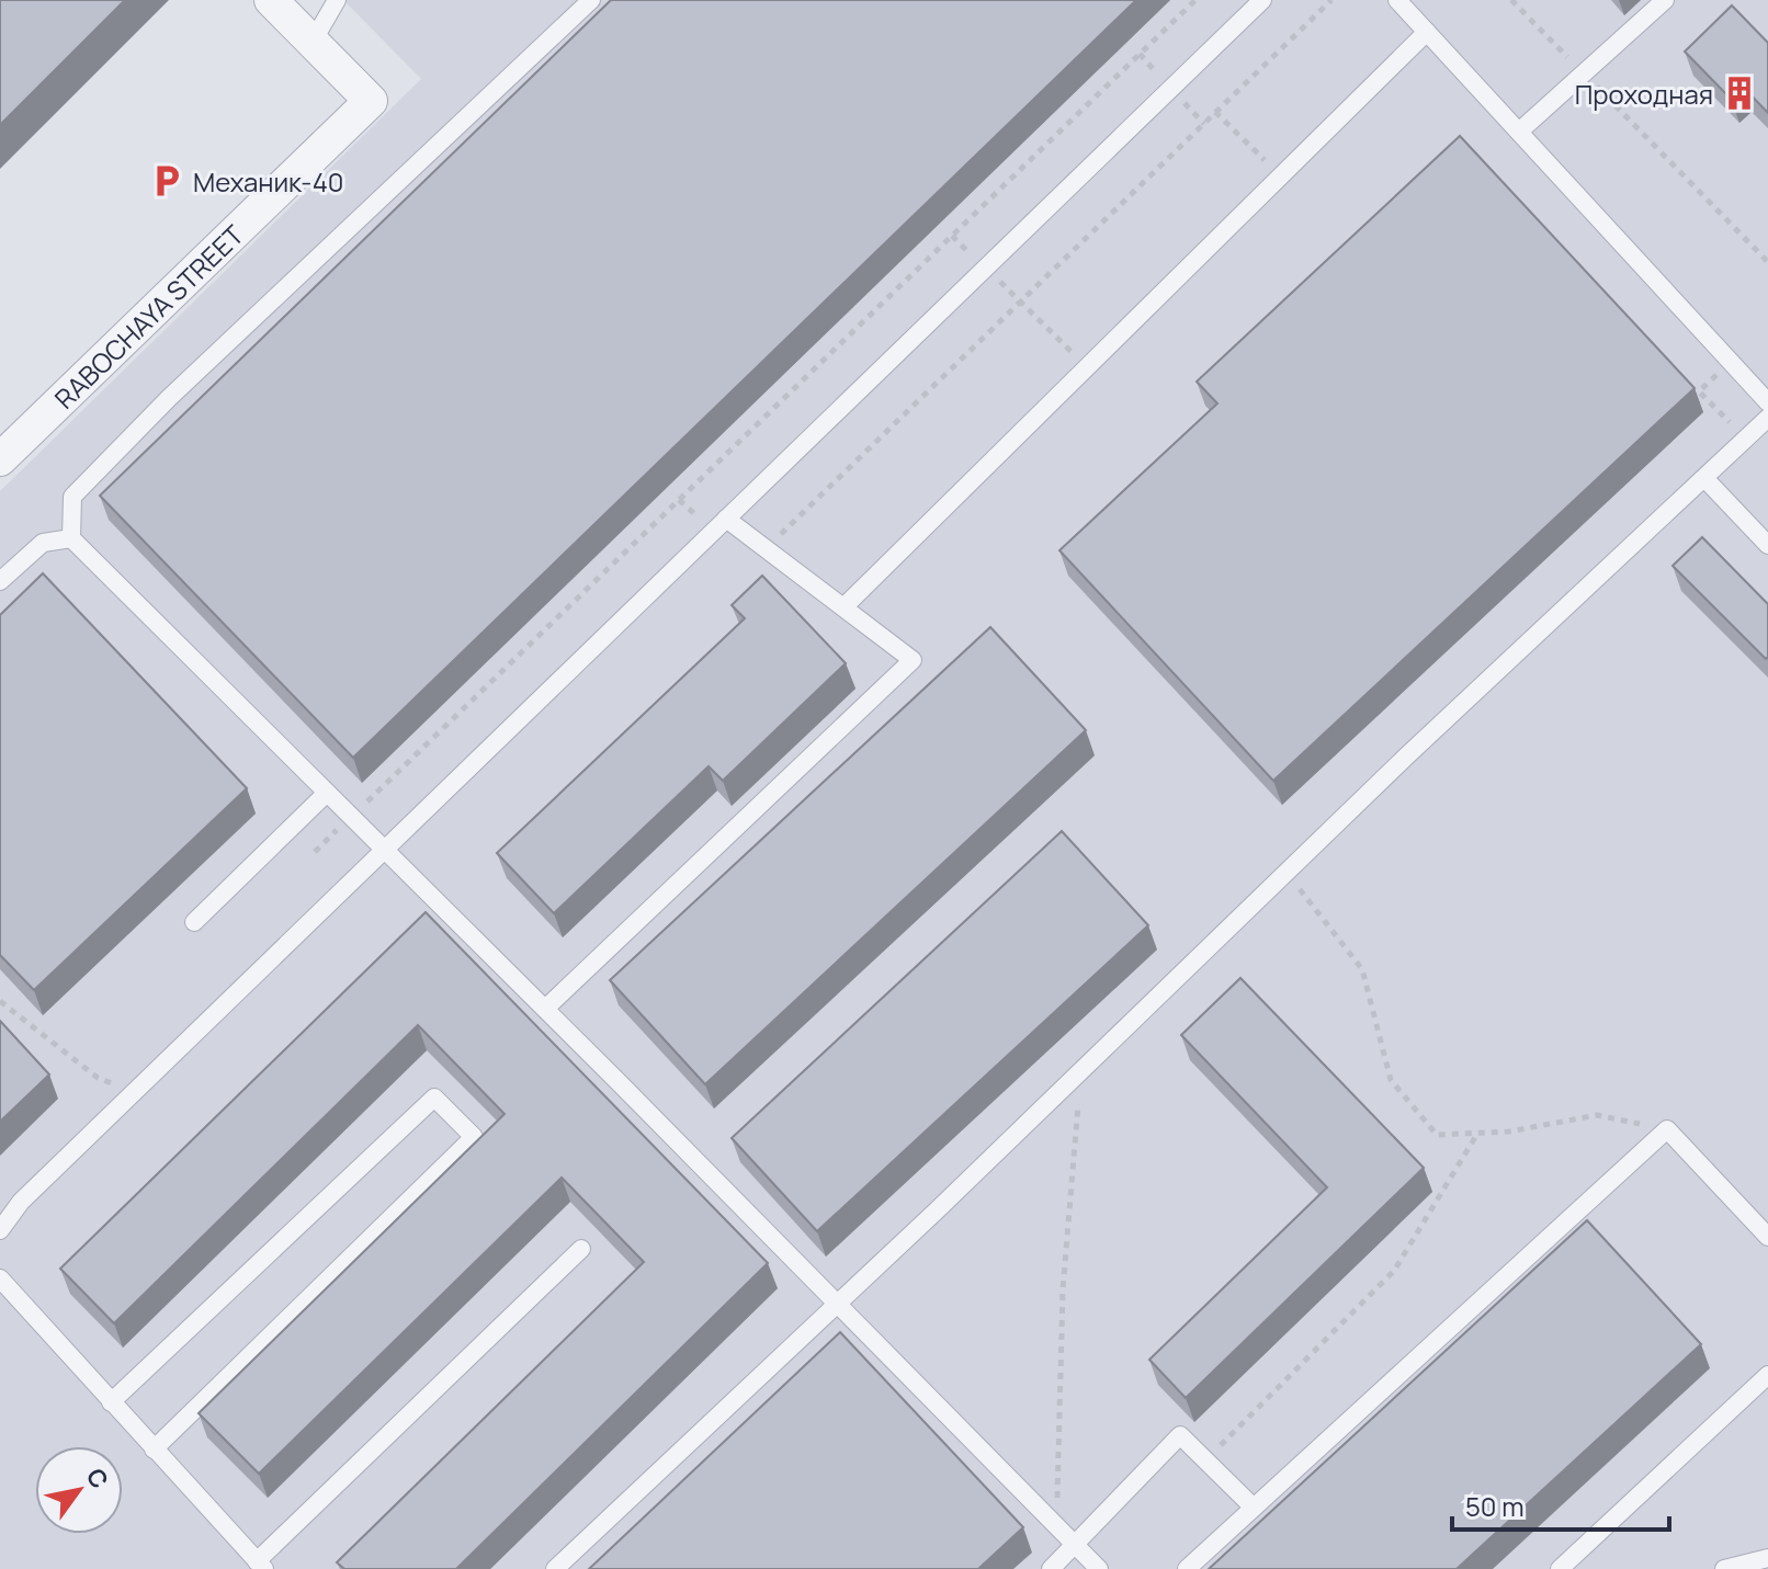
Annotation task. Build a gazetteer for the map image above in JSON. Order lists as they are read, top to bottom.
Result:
{
  "streets": {
    "street": ["RABOCHAYA STREET"]
  },
  "places": {
    "building": ["Проходная"],
    "parking": ["Механик-40"]
  },
  "scale_bar": "50 m",
  "north": "top right"
}
